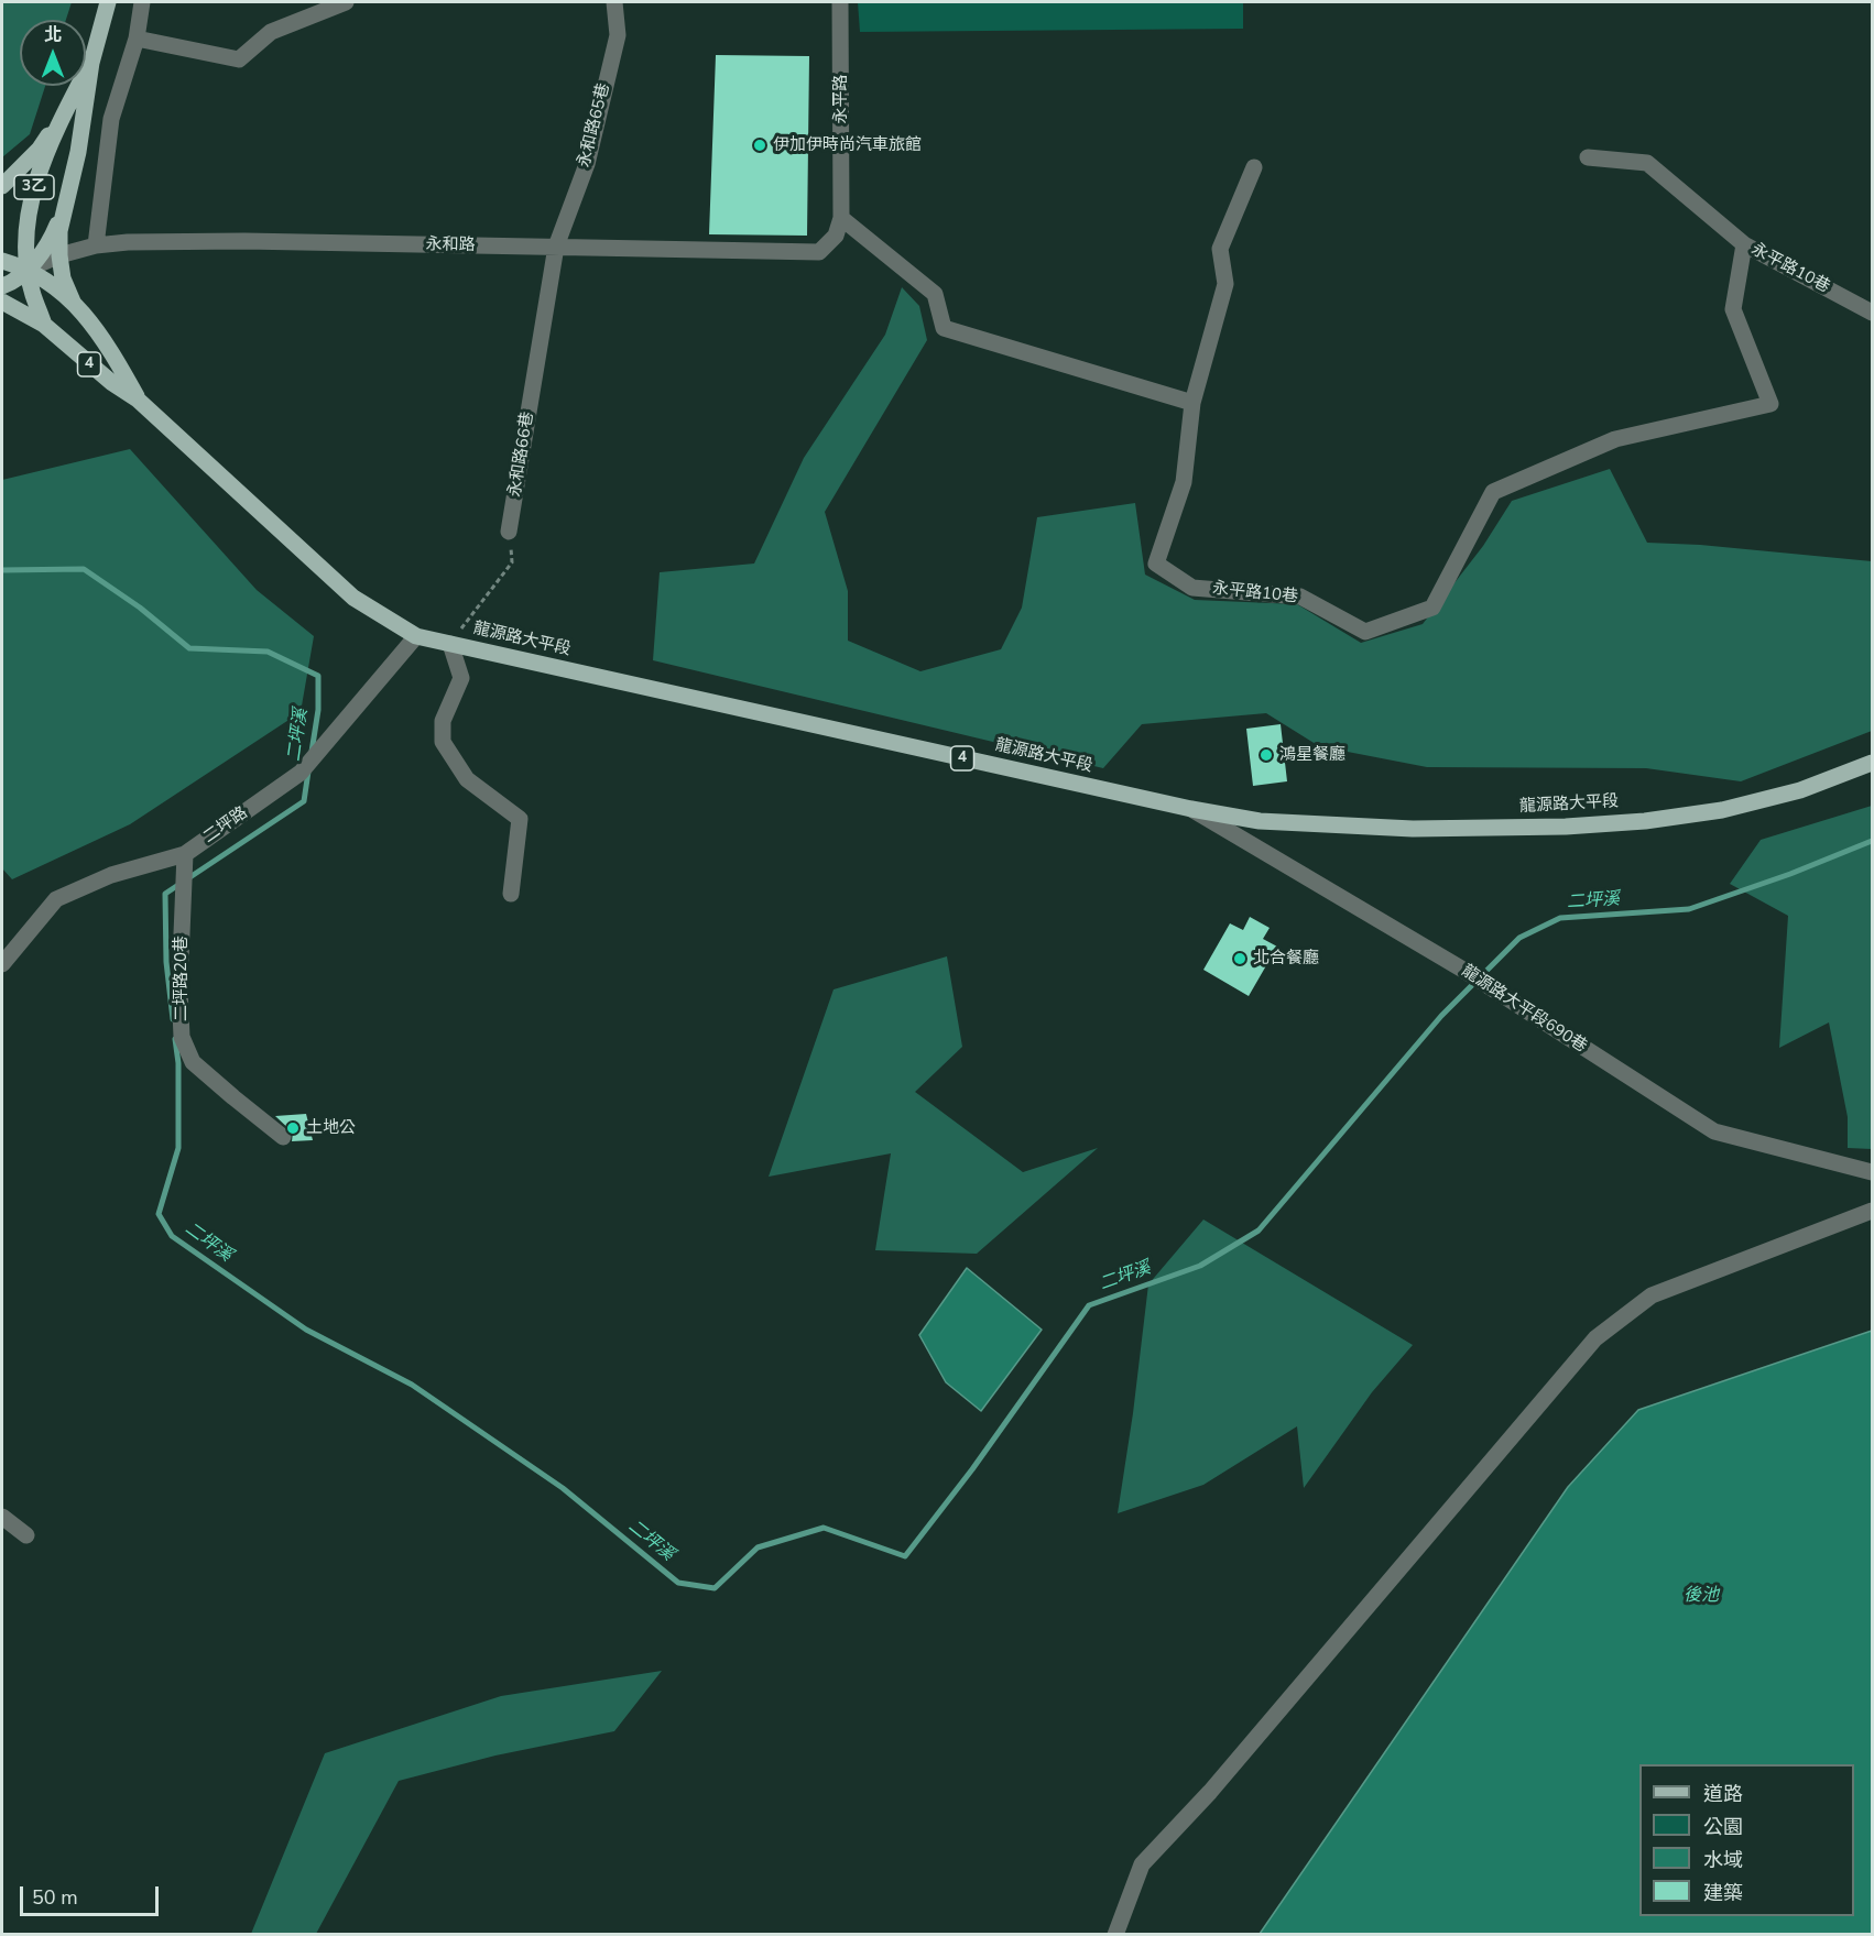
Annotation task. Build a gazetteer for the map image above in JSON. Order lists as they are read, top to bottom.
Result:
{
  "streets": {
    "main road": ["3乙", "4", "龍源路大平段"],
    "street": [
      "永平路",
      "永和路65巷",
      "永和路",
      "永平路10巷",
      "永和路66巷",
      "二坪路",
      "二坪路20巷",
      "龍源路大平段690巷"
    ]
  },
  "crossings": [
    ["永平路", "永和路"],
    ["永和路65巷", "永和路"],
    ["永和路65巷", "永和路66巷"],
    ["3乙", "永和路"],
    ["3乙", "4"],
    ["3乙", "龍源路大平段"],
    ["永和路", "4"],
    ["永和路", "永和路66巷"],
    ["永和路", "龍源路大平段"],
    ["4", "龍源路大平段"],
    ["龍源路大平段", "二坪路"],
    ["龍源路大平段", "龍源路大平段690巷"],
    ["二坪路", "二坪路20巷"]
  ],
  "water": ["二坪溪", "後池"],
  "places": [
    "伊加伊時尚汽車旅館",
    "鴻星餐廳",
    "北合餐廳",
    "土地公"
  ],
  "legend": [
    "道路",
    "公園",
    "水域",
    "建築"
  ],
  "scale_bar": "50 m",
  "north": "top"
}
